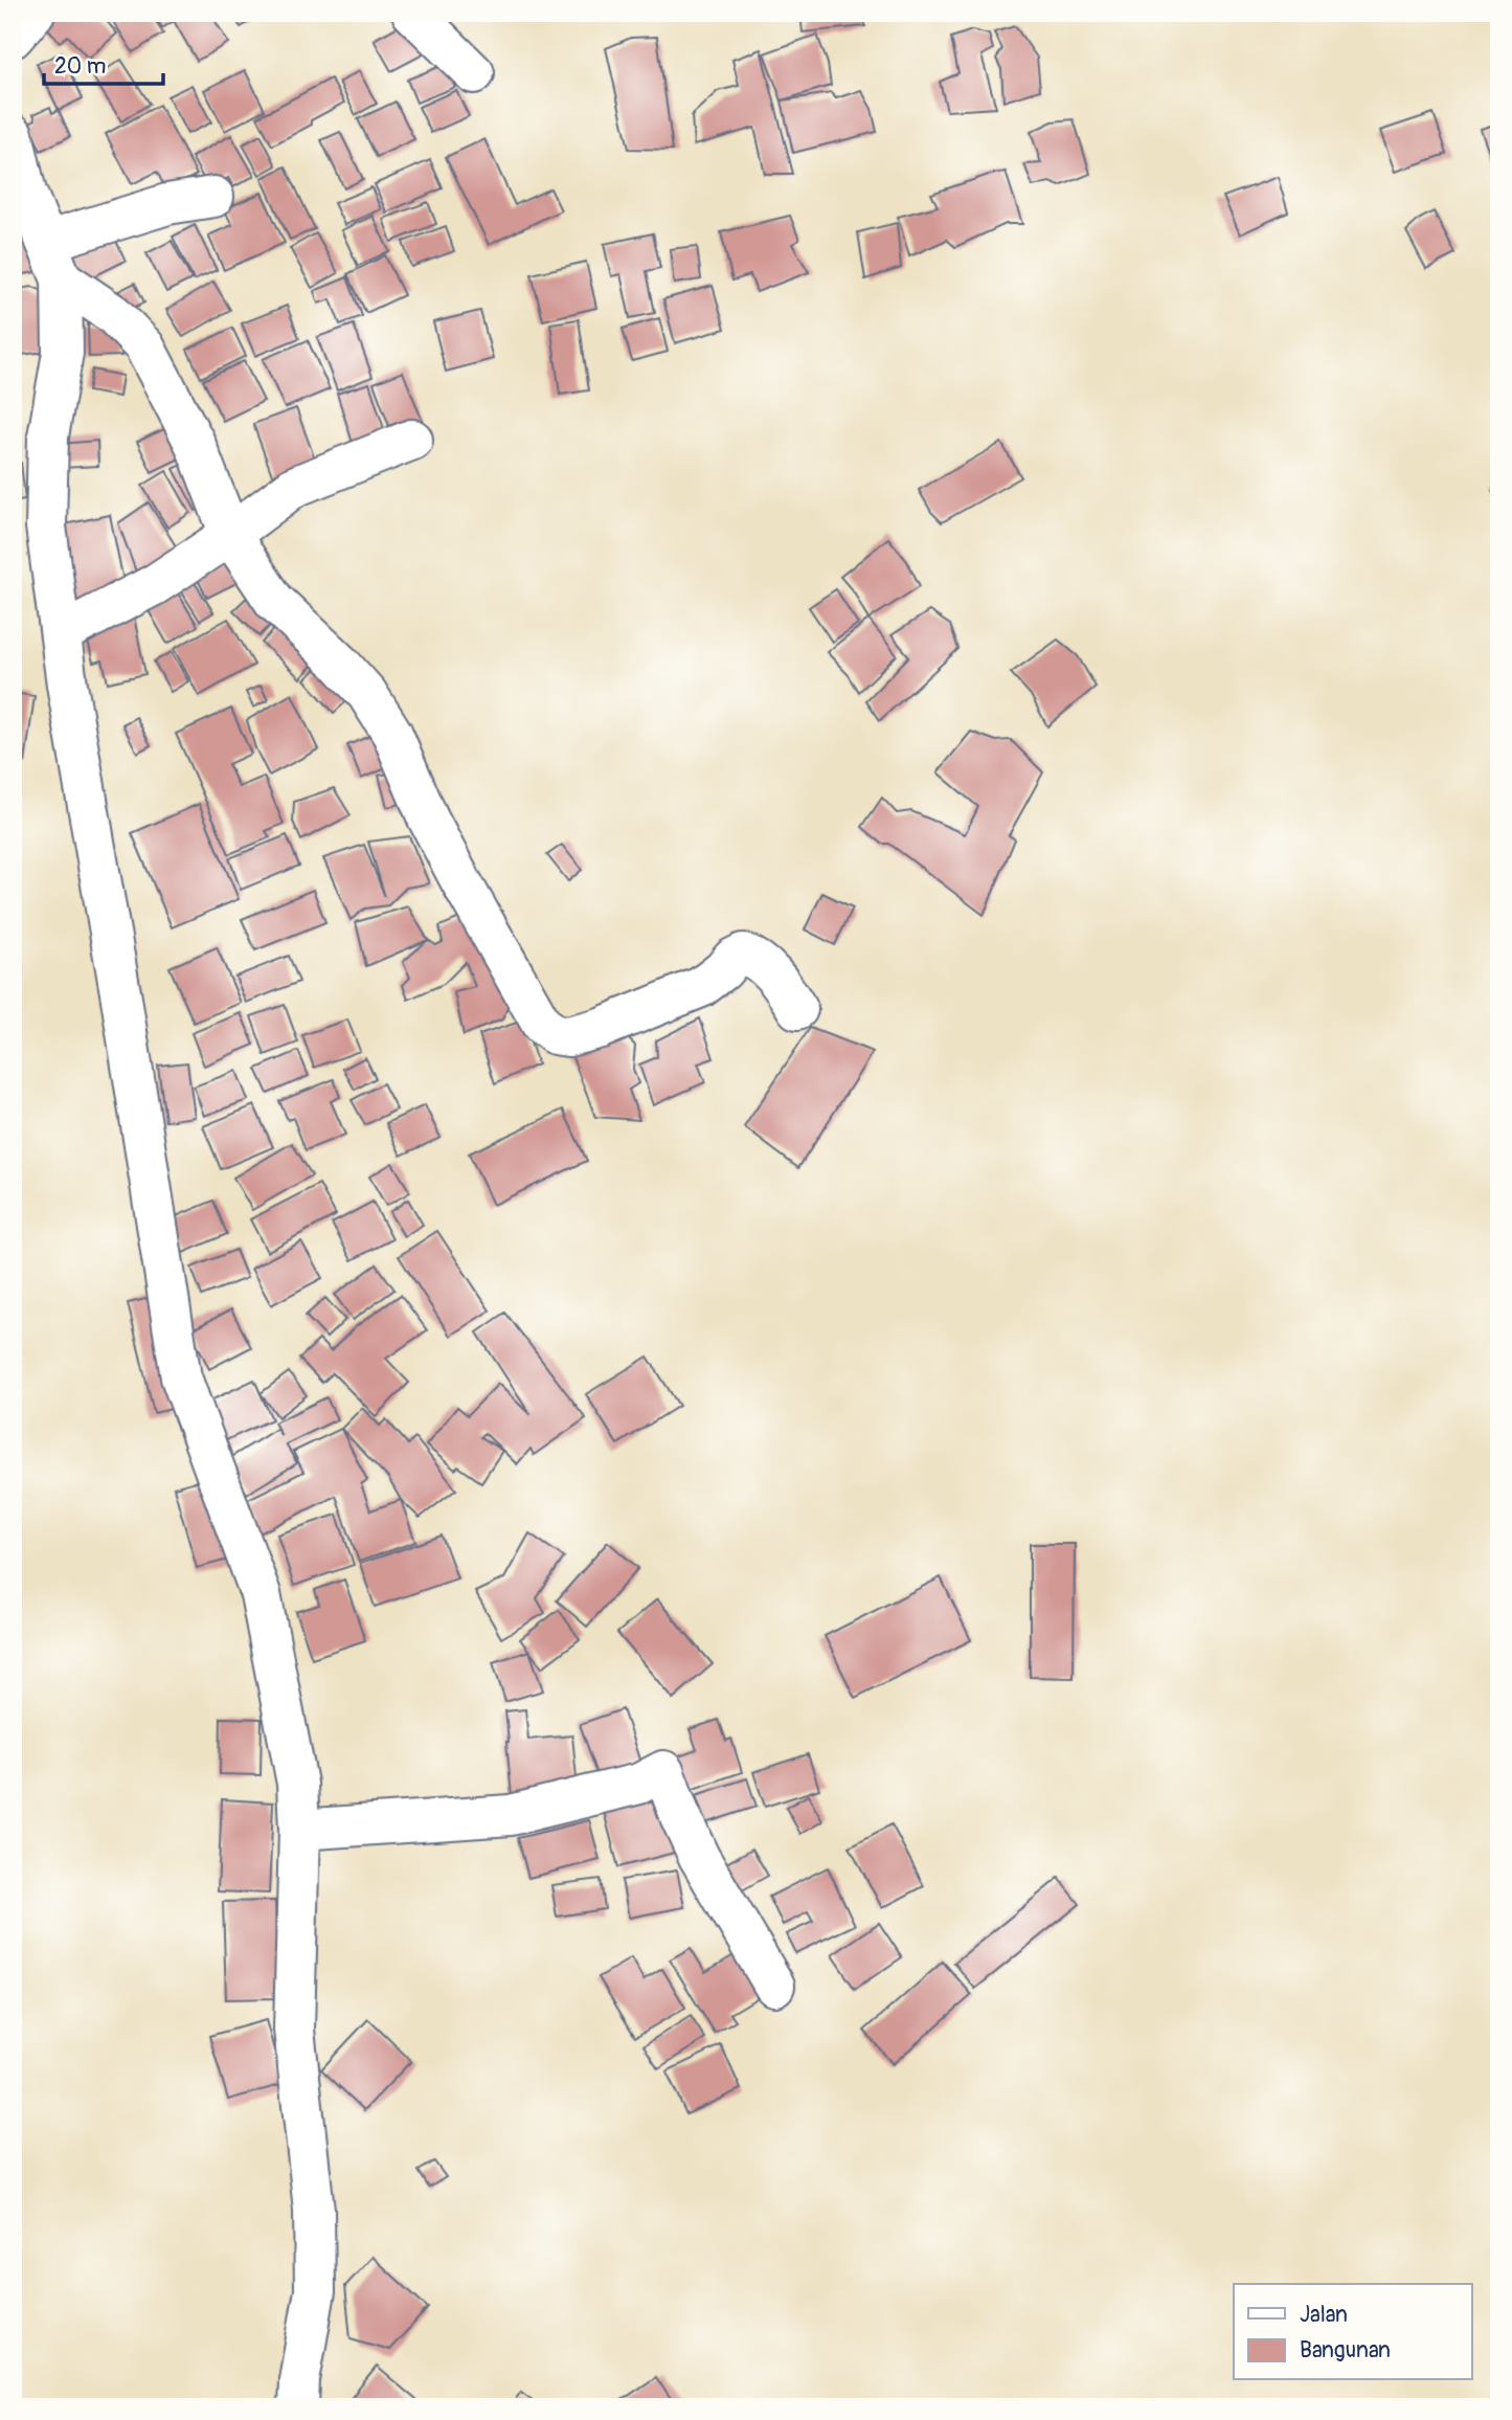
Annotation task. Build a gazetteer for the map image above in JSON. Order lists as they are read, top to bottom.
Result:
{
  "legend": ["Jalan", "Bangunan"],
  "scale_bar": "20 m"
}
